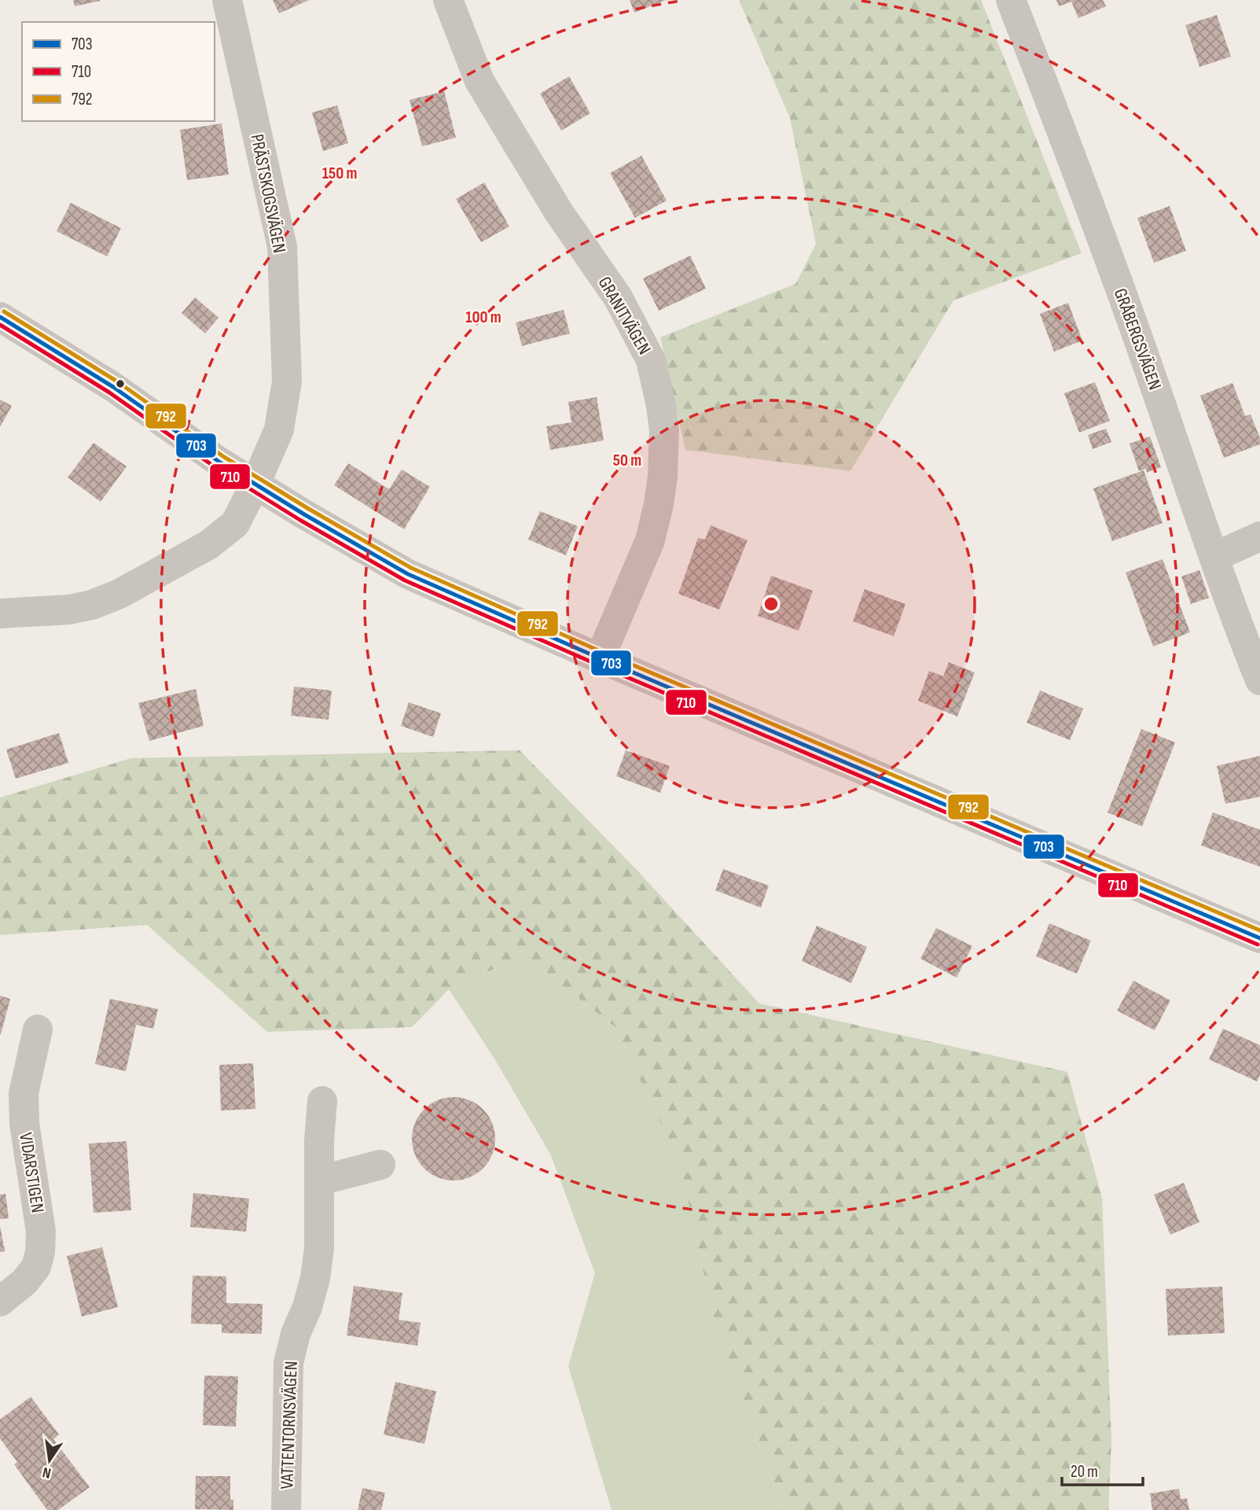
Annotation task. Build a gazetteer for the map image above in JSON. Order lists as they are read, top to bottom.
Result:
{
  "streets": {
    "street": [
      "PRÄSTSKOGSVÄGEN",
      "GRANITVÄGEN",
      "GRÅBERGSVÄGEN",
      "VIDARSTIGEN",
      "VATTENTORNSVÄGEN"
    ]
  },
  "lines": ["transit line 792", "transit line 703", "transit line 710"],
  "legend": ["703", "710", "792"],
  "scale_bar": "20 m",
  "north": "bottom",
  "rings": ["150 m", "100 m", "50 m"]
}
